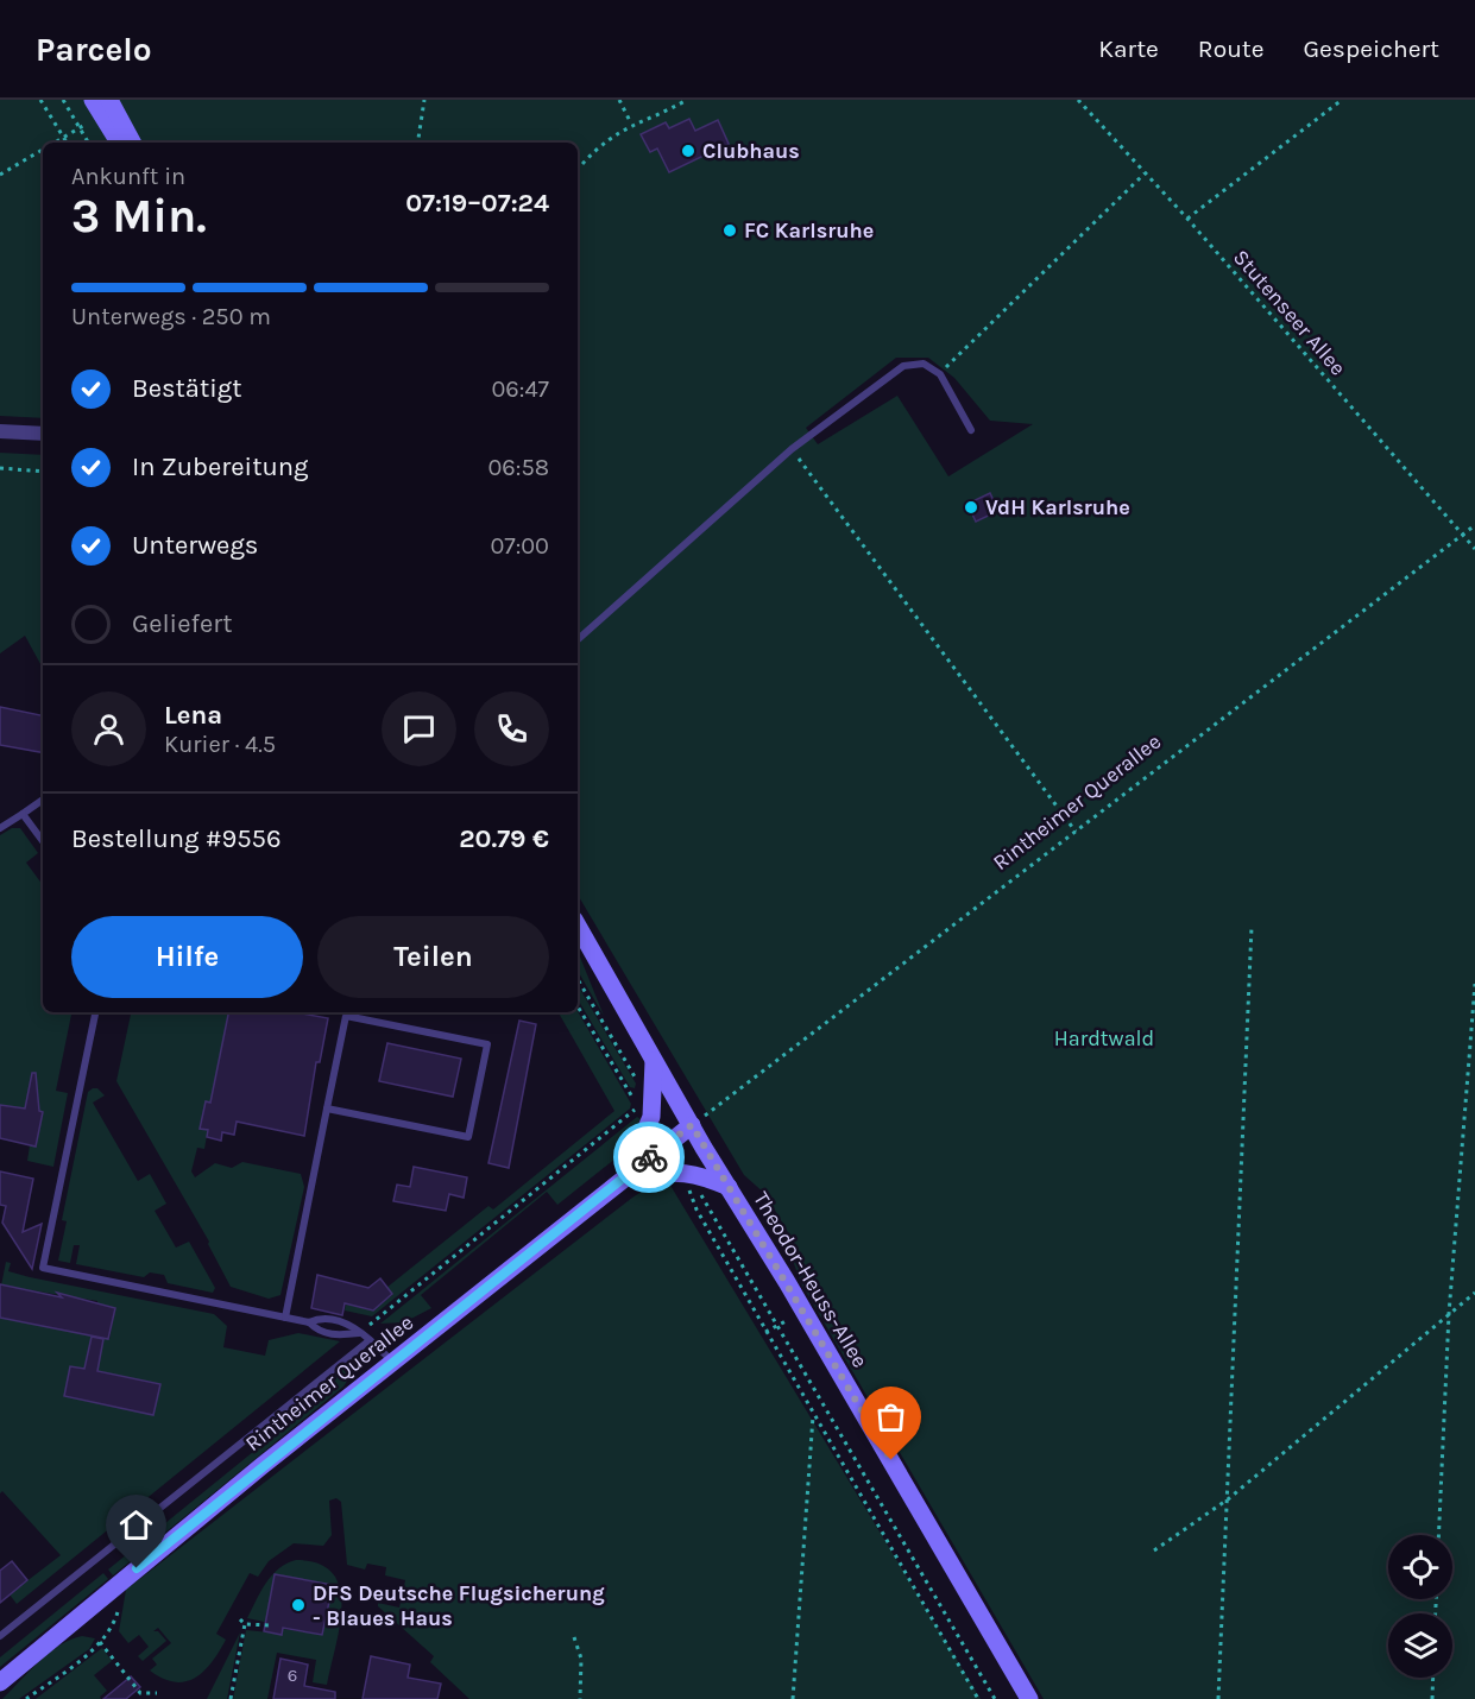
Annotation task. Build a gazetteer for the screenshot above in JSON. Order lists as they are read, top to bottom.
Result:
{
  "streets": {
    "street": ["Rintheimer Querallee", "Theodor-Heuss-Allee"],
    "path": ["Stutenseer Allee"]
  },
  "crossings": [
    ["Stutenseer Allee", "Rintheimer Querallee"],
    ["Rintheimer Querallee", "Theodor-Heuss-Allee"]
  ],
  "parks": ["Hardtwald"],
  "places": [
    "Clubhaus",
    "FC Karlsruhe",
    "VdH Karlsruhe",
    "DFS Deutsche Flugsicherung - Blaues Haus"
  ],
  "house_numbers": ["6"],
  "page": {
    "header": "Parcelo",
    "nav": ["Karte", "Route", "Gespeichert"],
    "heading": ["3 Min.", "Ankunft in", "07:19–07:24"],
    "panel": [
      "Lena",
      "Kurier · 4.5",
      "Bestellung #9556",
      "20.79 €"
    ],
    "bar": "Unterwegs · 250 m",
    "list": [
      ["Bestätigt", "06:47"],
      ["In Zubereitung", "06:58"],
      ["Unterwegs", "07:00"],
      "Geliefert"
    ],
    "buttons": ["Hilfe", "Teilen"]
  }
}
